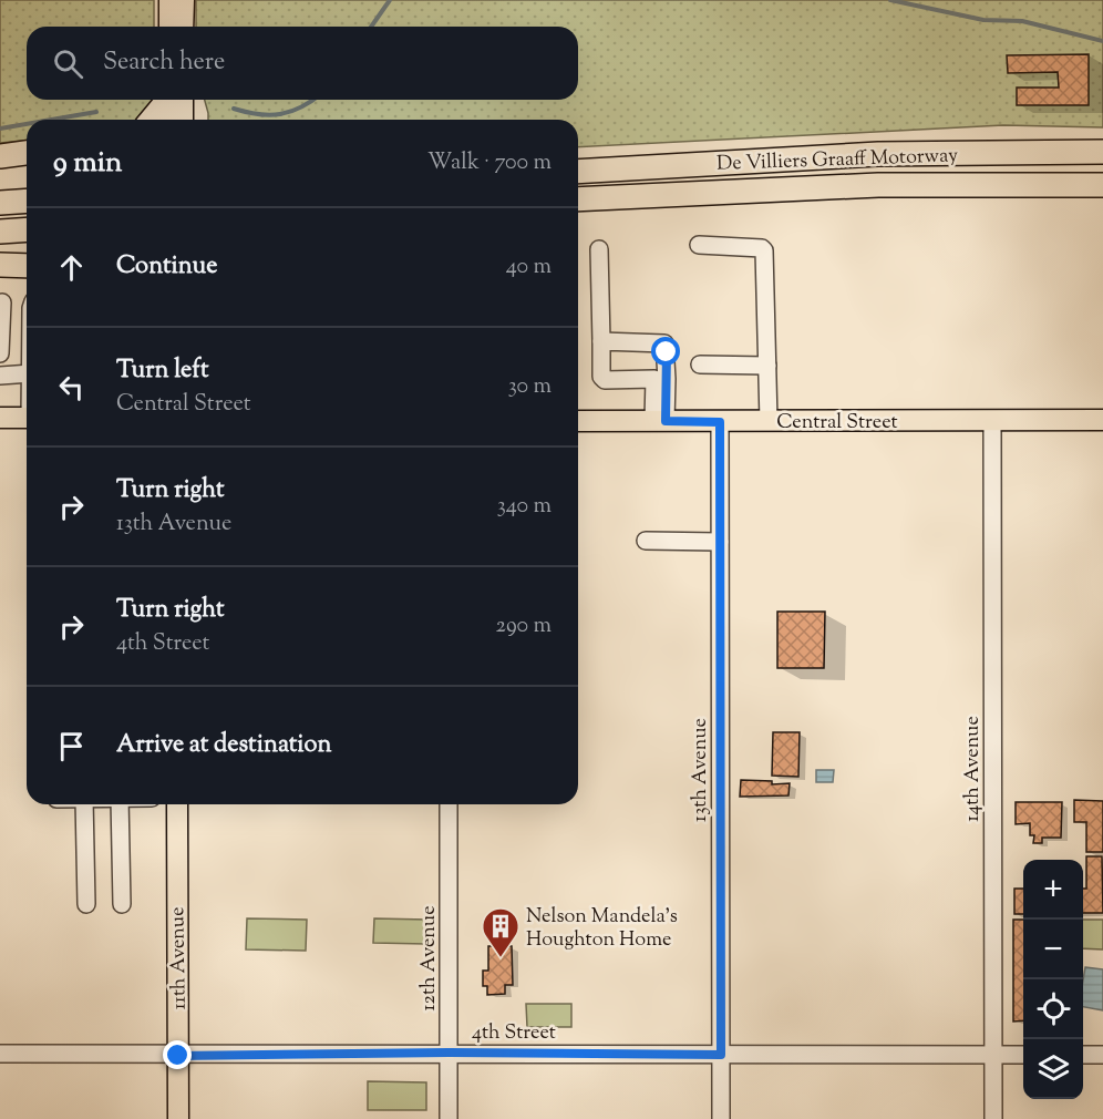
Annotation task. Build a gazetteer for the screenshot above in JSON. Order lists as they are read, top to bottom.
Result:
{
  "streets": {
    "highway": ["De Villiers Graaff Motorway"],
    "main road": ["Central Street", "11th Avenue"],
    "street": [
      "14th Avenue",
      "13th Avenue",
      "12th Avenue",
      "4th Street"
    ]
  },
  "crossings": [
    ["Central Street", "14th Avenue"],
    ["Central Street", "13th Avenue"],
    ["14th Avenue", "4th Street"],
    ["13th Avenue", "4th Street"],
    ["11th Avenue", "4th Street"],
    ["12th Avenue", "4th Street"]
  ],
  "places": {
    "building": ["Nelson Mandela's Houghton Home"]
  },
  "page": {
    "search": "Search here",
    "heading": ["9 min", "Walk · 700 m"],
    "list": [
      ["Continue", "40 m"],
      ["Turn left", "Central Street", "30 m"],
      ["Turn right", "13th Avenue", "340 m"],
      ["Turn right", "4th Street", "290 m"],
      "Arrive at destination"
    ],
    "map_buttons": ["+", "−"]
  }
}
